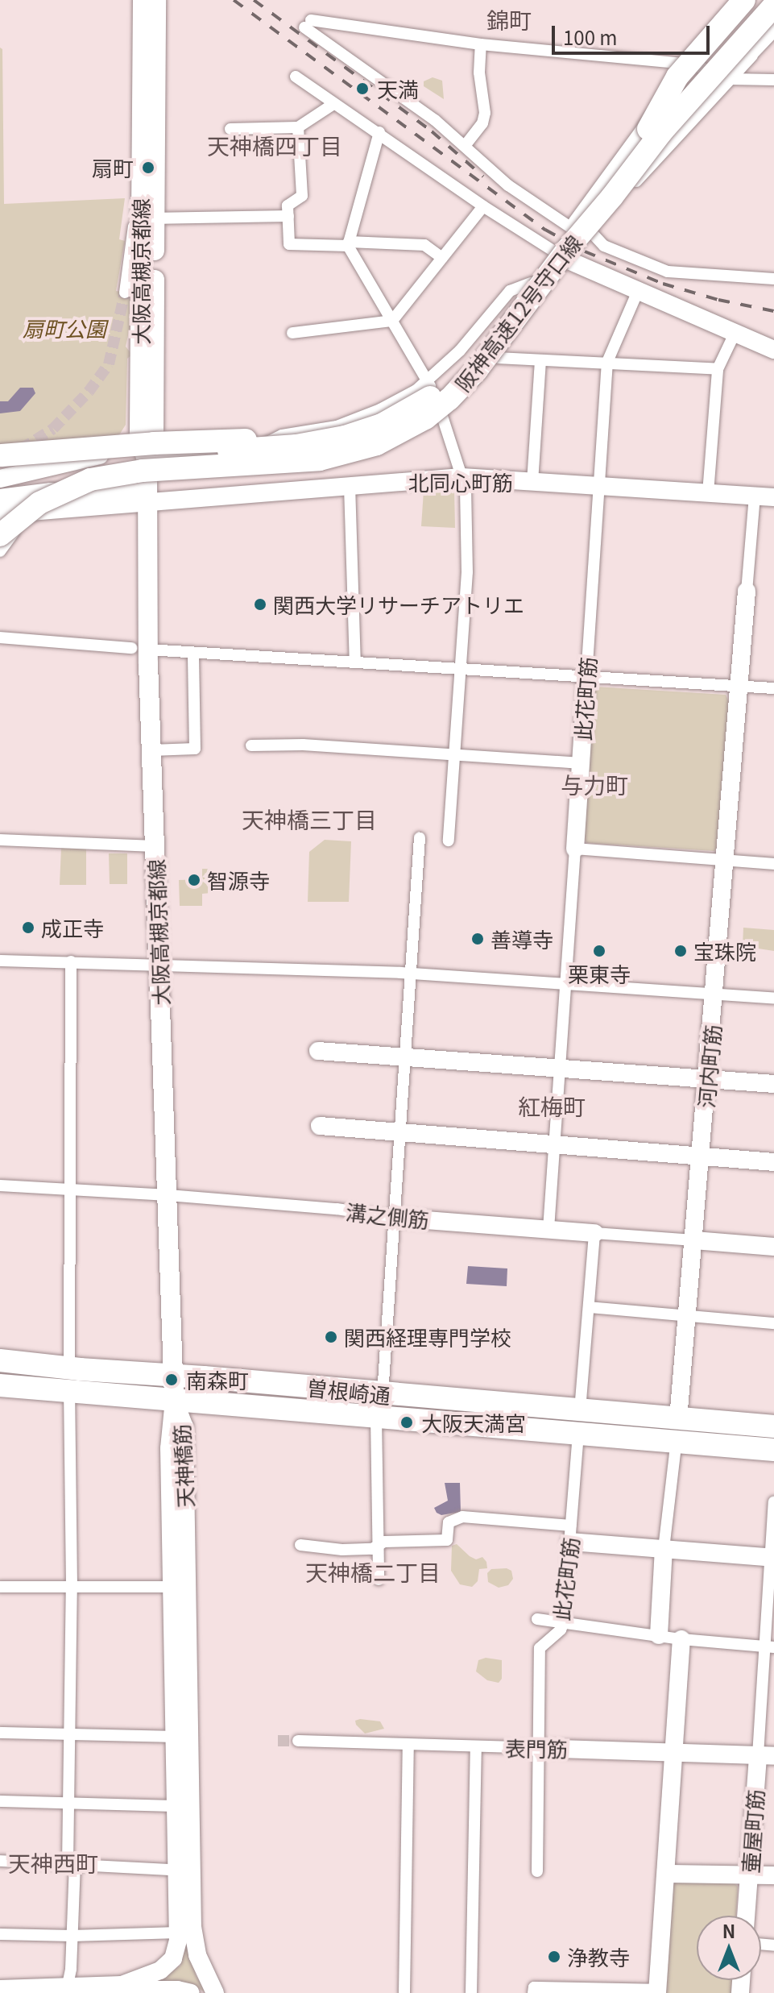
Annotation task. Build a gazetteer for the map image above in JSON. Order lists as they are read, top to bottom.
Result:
{
  "streets": {
    "highway": ["阪神高速12号守口線", "曽根崎通"],
    "main road": ["大阪高槻京都線"],
    "street": [
      "北同心町筋",
      "此花町筋",
      "河内町筋",
      "溝之側筋",
      "天神橋筋",
      "表門筋",
      "壷屋町筋"
    ]
  },
  "crossings": [
    ["大阪高槻京都線", "北同心町筋"],
    ["大阪高槻京都線", "溝之側筋"],
    ["大阪高槻京都線", "曽根崎通"],
    ["大阪高槻京都線", "天神橋筋"],
    ["阪神高速12号守口線", "北同心町筋"],
    ["北同心町筋", "此花町筋"],
    ["北同心町筋", "河内町筋"],
    ["此花町筋", "溝之側筋"],
    ["此花町筋", "曽根崎通"],
    ["此花町筋", "表門筋"],
    ["河内町筋", "溝之側筋"],
    ["河内町筋", "曽根崎通"],
    ["曽根崎通", "天神橋筋"],
    ["表門筋", "壷屋町筋"]
  ],
  "districts": [
    "錦町",
    "天神橋四丁目",
    "与力町",
    "天神橋三丁目",
    "紅梅町",
    "天神橋二丁目",
    "天神西町"
  ],
  "parks": ["扇町公園"],
  "places": [
    "天満",
    "扇町",
    "関西大学リサーチアトリエ",
    "智源寺",
    "成正寺",
    "善導寺",
    "栗東寺",
    "宝珠院",
    "関西経理専門学校",
    "南森町",
    "大阪天満宮",
    "浄教寺"
  ],
  "scale_bar": "100 m",
  "north": "top"
}
